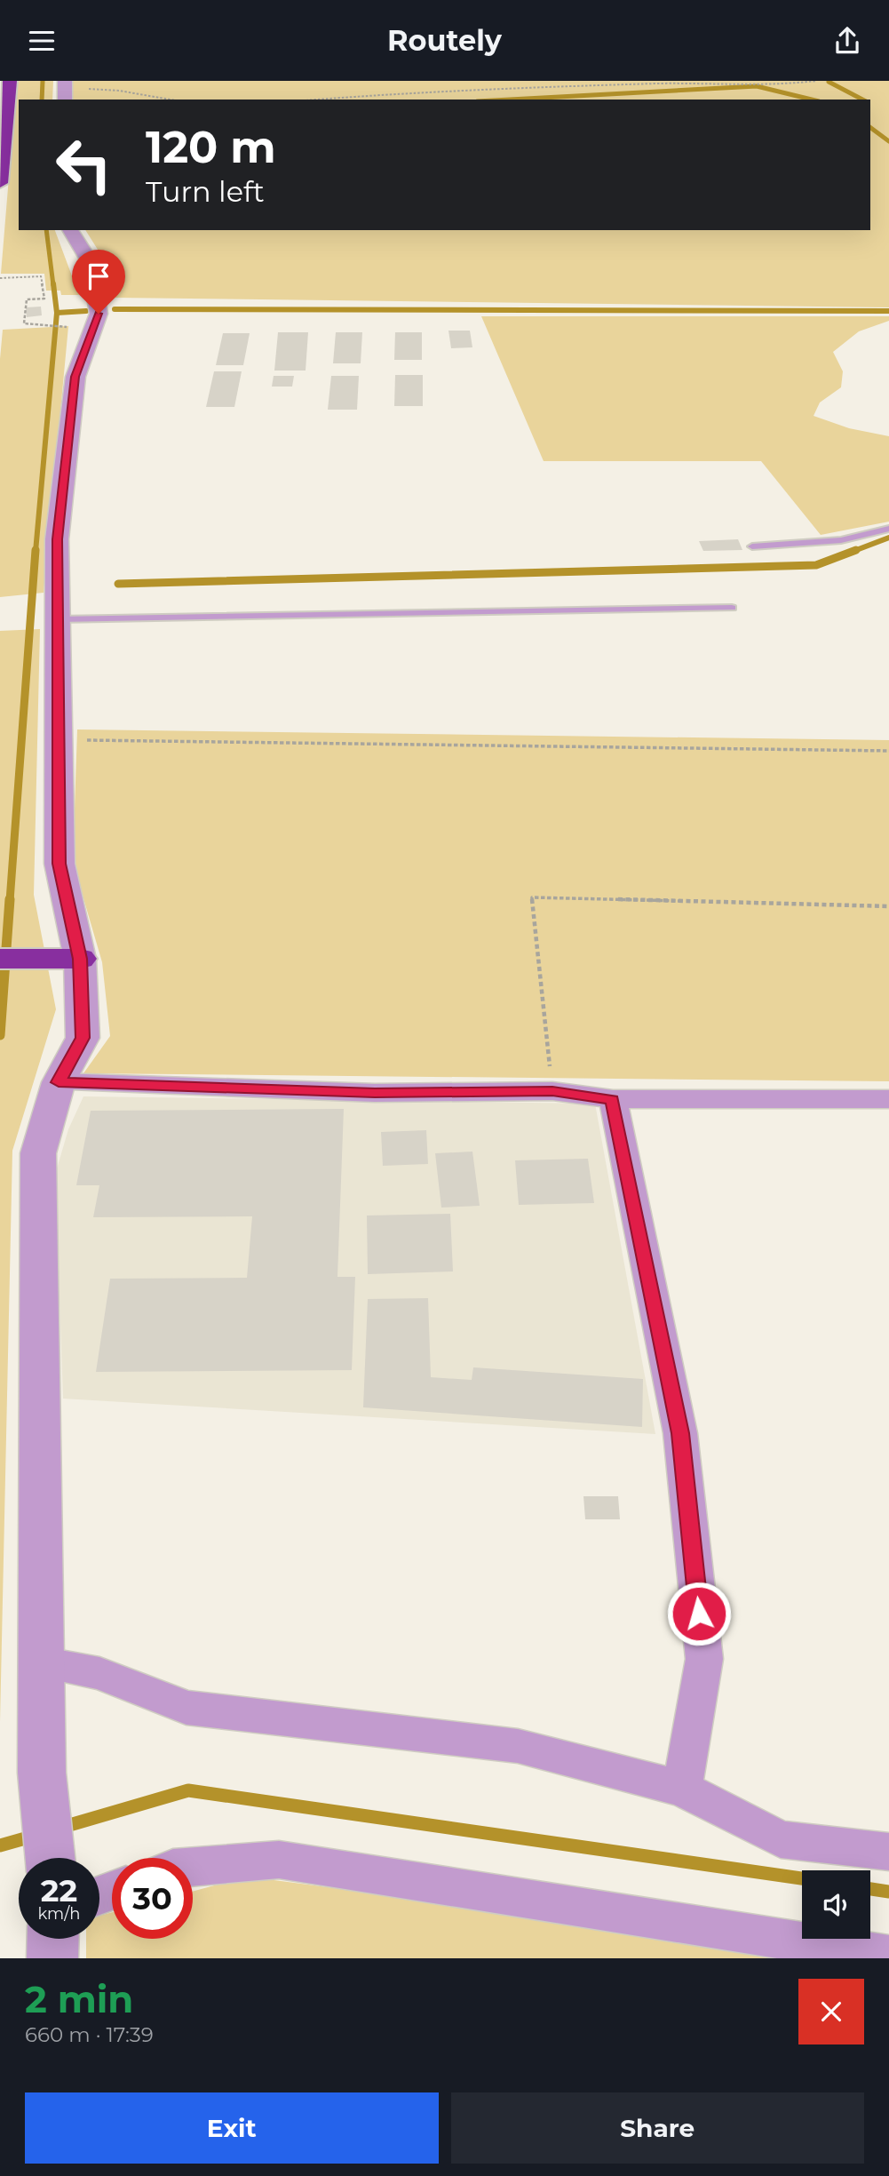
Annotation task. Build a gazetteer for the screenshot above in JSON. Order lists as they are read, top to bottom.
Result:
{
  "page": {
    "header": "Routely",
    "turn": ["120 m", "Turn left"],
    "speed": "22 km/h",
    "limit": "30",
    "heading": ["2 min", "660 m · 17:39"],
    "buttons": ["Exit", "Share"]
  }
}
